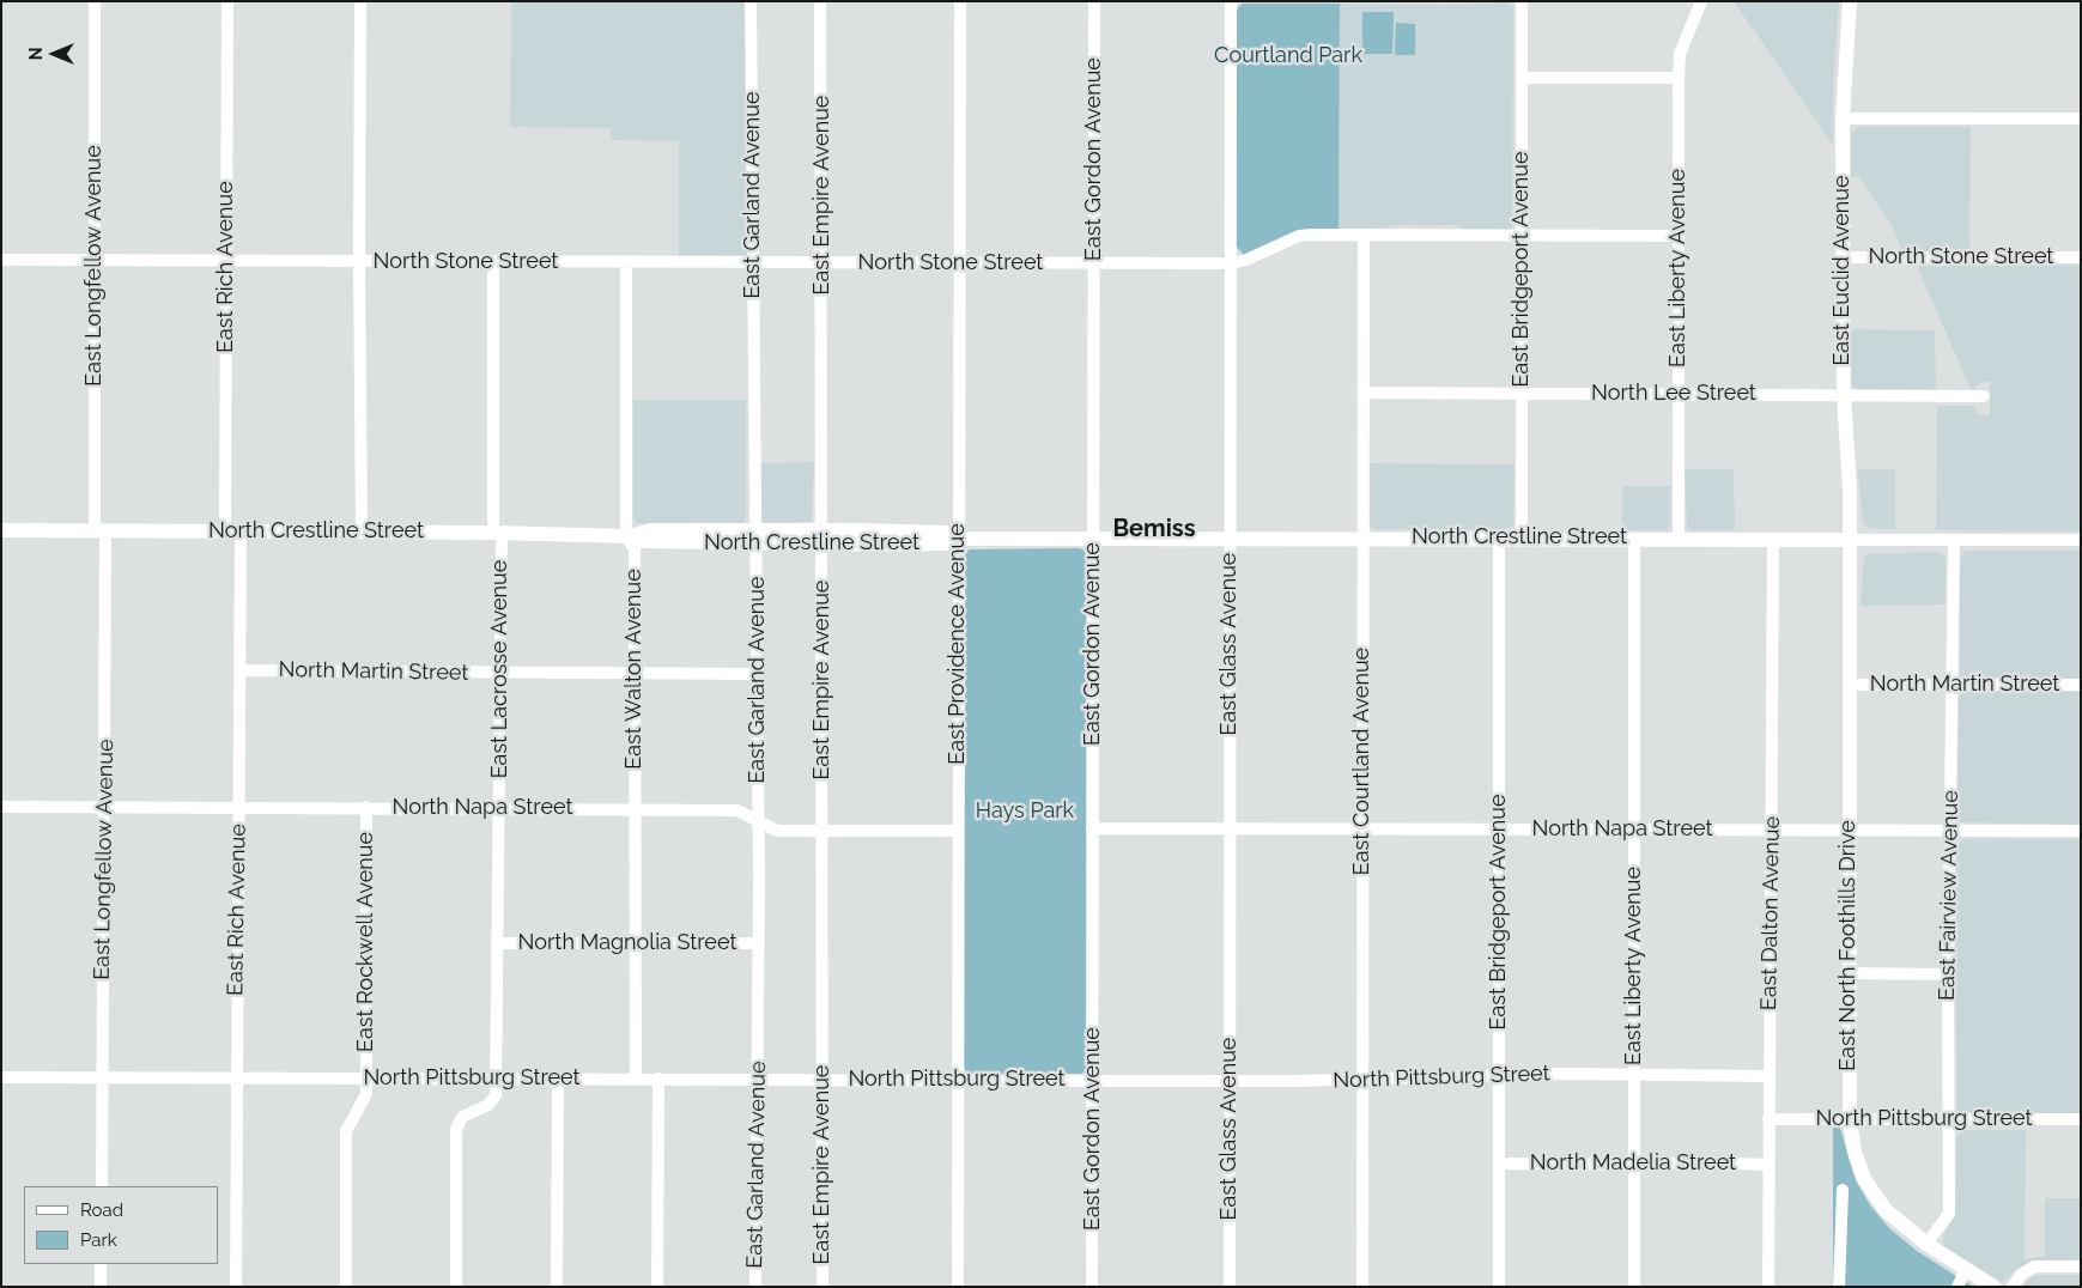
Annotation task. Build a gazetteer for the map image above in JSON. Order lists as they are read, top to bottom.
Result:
{
  "streets": {
    "main road": ["East Euclid Avenue", "North Crestline Street", "East North Foothills Drive"],
    "street": [
      "East Gordon Avenue",
      "East Garland Avenue",
      "East Empire Avenue",
      "North Stone Street",
      "East Longfellow Avenue",
      "East Rich Avenue",
      "East Liberty Avenue",
      "East Bridgeport Avenue",
      "North Lee Street",
      "East Providence Avenue",
      "East Glass Avenue",
      "East Lacrosse Avenue",
      "East Walton Avenue",
      "North Martin Street",
      "East Courtland Avenue",
      "North Napa Street",
      "East Fairview Avenue",
      "East Dalton Avenue",
      "East Rockwell Avenue",
      "North Magnolia Street",
      "North Pittsburg Street",
      "North Madelia Street"
    ]
  },
  "crossings": [
    ["East Gordon Avenue", "North Stone Street"],
    ["East Gordon Avenue", "North Crestline Street"],
    ["East Gordon Avenue", "North Napa Street"],
    ["East Gordon Avenue", "North Pittsburg Street"],
    ["East Garland Avenue", "North Stone Street"],
    ["East Garland Avenue", "North Crestline Street"],
    ["East Garland Avenue", "North Martin Street"],
    ["East Garland Avenue", "North Napa Street"],
    ["East Garland Avenue", "North Magnolia Street"],
    ["East Garland Avenue", "North Pittsburg Street"],
    ["East Empire Avenue", "North Stone Street"],
    ["East Empire Avenue", "North Crestline Street"],
    ["East Empire Avenue", "North Napa Street"],
    ["East Empire Avenue", "North Pittsburg Street"],
    ["North Stone Street", "East Longfellow Avenue"],
    ["North Stone Street", "East Rich Avenue"],
    ["North Stone Street", "East Liberty Avenue"],
    ["North Stone Street", "East Bridgeport Avenue"],
    ["North Stone Street", "East Euclid Avenue"],
    ["North Stone Street", "East Providence Avenue"],
    ["North Stone Street", "East Glass Avenue"],
    ["North Stone Street", "East Lacrosse Avenue"],
    ["North Stone Street", "East Walton Avenue"],
    ["North Stone Street", "East Courtland Avenue"],
    ["East Longfellow Avenue", "North Crestline Street"],
    ["East Longfellow Avenue", "North Napa Street"],
    ["East Longfellow Avenue", "North Pittsburg Street"],
    ["East Rich Avenue", "North Crestline Street"],
    ["East Rich Avenue", "North Martin Street"],
    ["East Rich Avenue", "North Napa Street"],
    ["East Rich Avenue", "North Pittsburg Street"],
    ["East Liberty Avenue", "North Lee Street"],
    ["East Liberty Avenue", "North Crestline Street"],
    ["East Liberty Avenue", "North Napa Street"],
    ["East Liberty Avenue", "North Pittsburg Street"],
    ["East Liberty Avenue", "North Madelia Street"],
    ["East Bridgeport Avenue", "North Lee Street"],
    ["East Bridgeport Avenue", "North Crestline Street"],
    ["East Bridgeport Avenue", "North Napa Street"],
    ["East Bridgeport Avenue", "North Pittsburg Street"],
    ["East Bridgeport Avenue", "North Madelia Street"],
    ["East Euclid Avenue", "North Lee Street"],
    ["East Euclid Avenue", "North Crestline Street"],
    ["East Euclid Avenue", "East North Foothills Drive"],
    ["North Lee Street", "East Courtland Avenue"],
    ["North Crestline Street", "East Providence Avenue"],
    ["North Crestline Street", "East Glass Avenue"],
    ["North Crestline Street", "East Lacrosse Avenue"],
    ["North Crestline Street", "East Walton Avenue"],
    ["North Crestline Street", "East Courtland Avenue"],
    ["North Crestline Street", "East Fairview Avenue"],
    ["North Crestline Street", "East Dalton Avenue"],
    ["North Crestline Street", "East North Foothills Drive"],
    ["East Providence Avenue", "North Napa Street"],
    ["East Providence Avenue", "North Pittsburg Street"],
    ["East Glass Avenue", "North Napa Street"],
    ["East Glass Avenue", "North Pittsburg Street"],
    ["East Lacrosse Avenue", "North Martin Street"],
    ["East Lacrosse Avenue", "North Napa Street"],
    ["East Lacrosse Avenue", "North Magnolia Street"],
    ["East Lacrosse Avenue", "North Pittsburg Street"],
    ["East Walton Avenue", "North Martin Street"],
    ["East Walton Avenue", "North Napa Street"],
    ["East Walton Avenue", "North Magnolia Street"],
    ["East Walton Avenue", "North Pittsburg Street"],
    ["North Martin Street", "East Fairview Avenue"],
    ["North Martin Street", "East North Foothills Drive"],
    ["East Courtland Avenue", "North Napa Street"],
    ["East Courtland Avenue", "North Pittsburg Street"],
    ["North Napa Street", "East Fairview Avenue"],
    ["North Napa Street", "East Dalton Avenue"],
    ["North Napa Street", "East Rockwell Avenue"],
    ["North Napa Street", "East North Foothills Drive"],
    ["East Fairview Avenue", "East North Foothills Drive"],
    ["East Fairview Avenue", "North Pittsburg Street"],
    ["East Dalton Avenue", "North Pittsburg Street"],
    ["East Dalton Avenue", "North Madelia Street"],
    ["East Rockwell Avenue", "North Pittsburg Street"],
    ["East North Foothills Drive", "North Pittsburg Street"]
  ],
  "districts": ["Bemiss"],
  "parks": ["Courtland Park", "Hays Park"],
  "legend": ["Road", "Park"],
  "north": "left"
}
